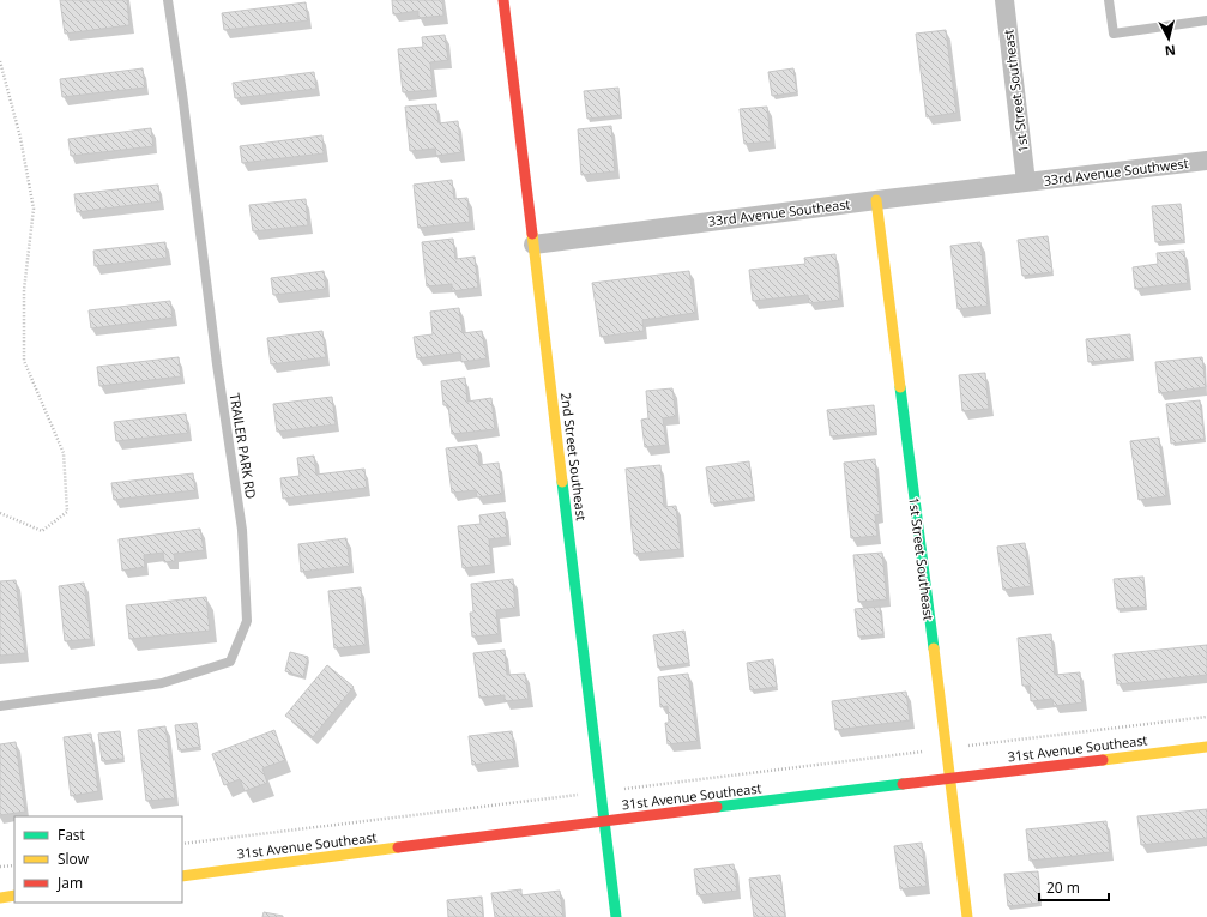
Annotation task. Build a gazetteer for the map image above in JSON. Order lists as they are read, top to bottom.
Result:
{
  "streets": {
    "street": [
      "1st Street Southeast",
      "33rd Avenue Southwest",
      "33rd Avenue Southeast",
      "2nd Street Southeast",
      "31st Avenue Southeast"
    ],
    "lane": ["TRAILER PARK RD"]
  },
  "crossings": [
    ["1st Street Southeast", "33rd Avenue Southwest"],
    ["1st Street Southeast", "33rd Avenue Southeast"],
    ["1st Street Southeast", "31st Avenue Southeast"],
    ["33rd Avenue Southwest", "33rd Avenue Southeast"],
    ["33rd Avenue Southeast", "2nd Street Southeast"],
    ["2nd Street Southeast", "31st Avenue Southeast"]
  ],
  "legend": ["Fast", "Slow", "Jam"],
  "scale_bar": "20 m",
  "north": "bottom"
}
